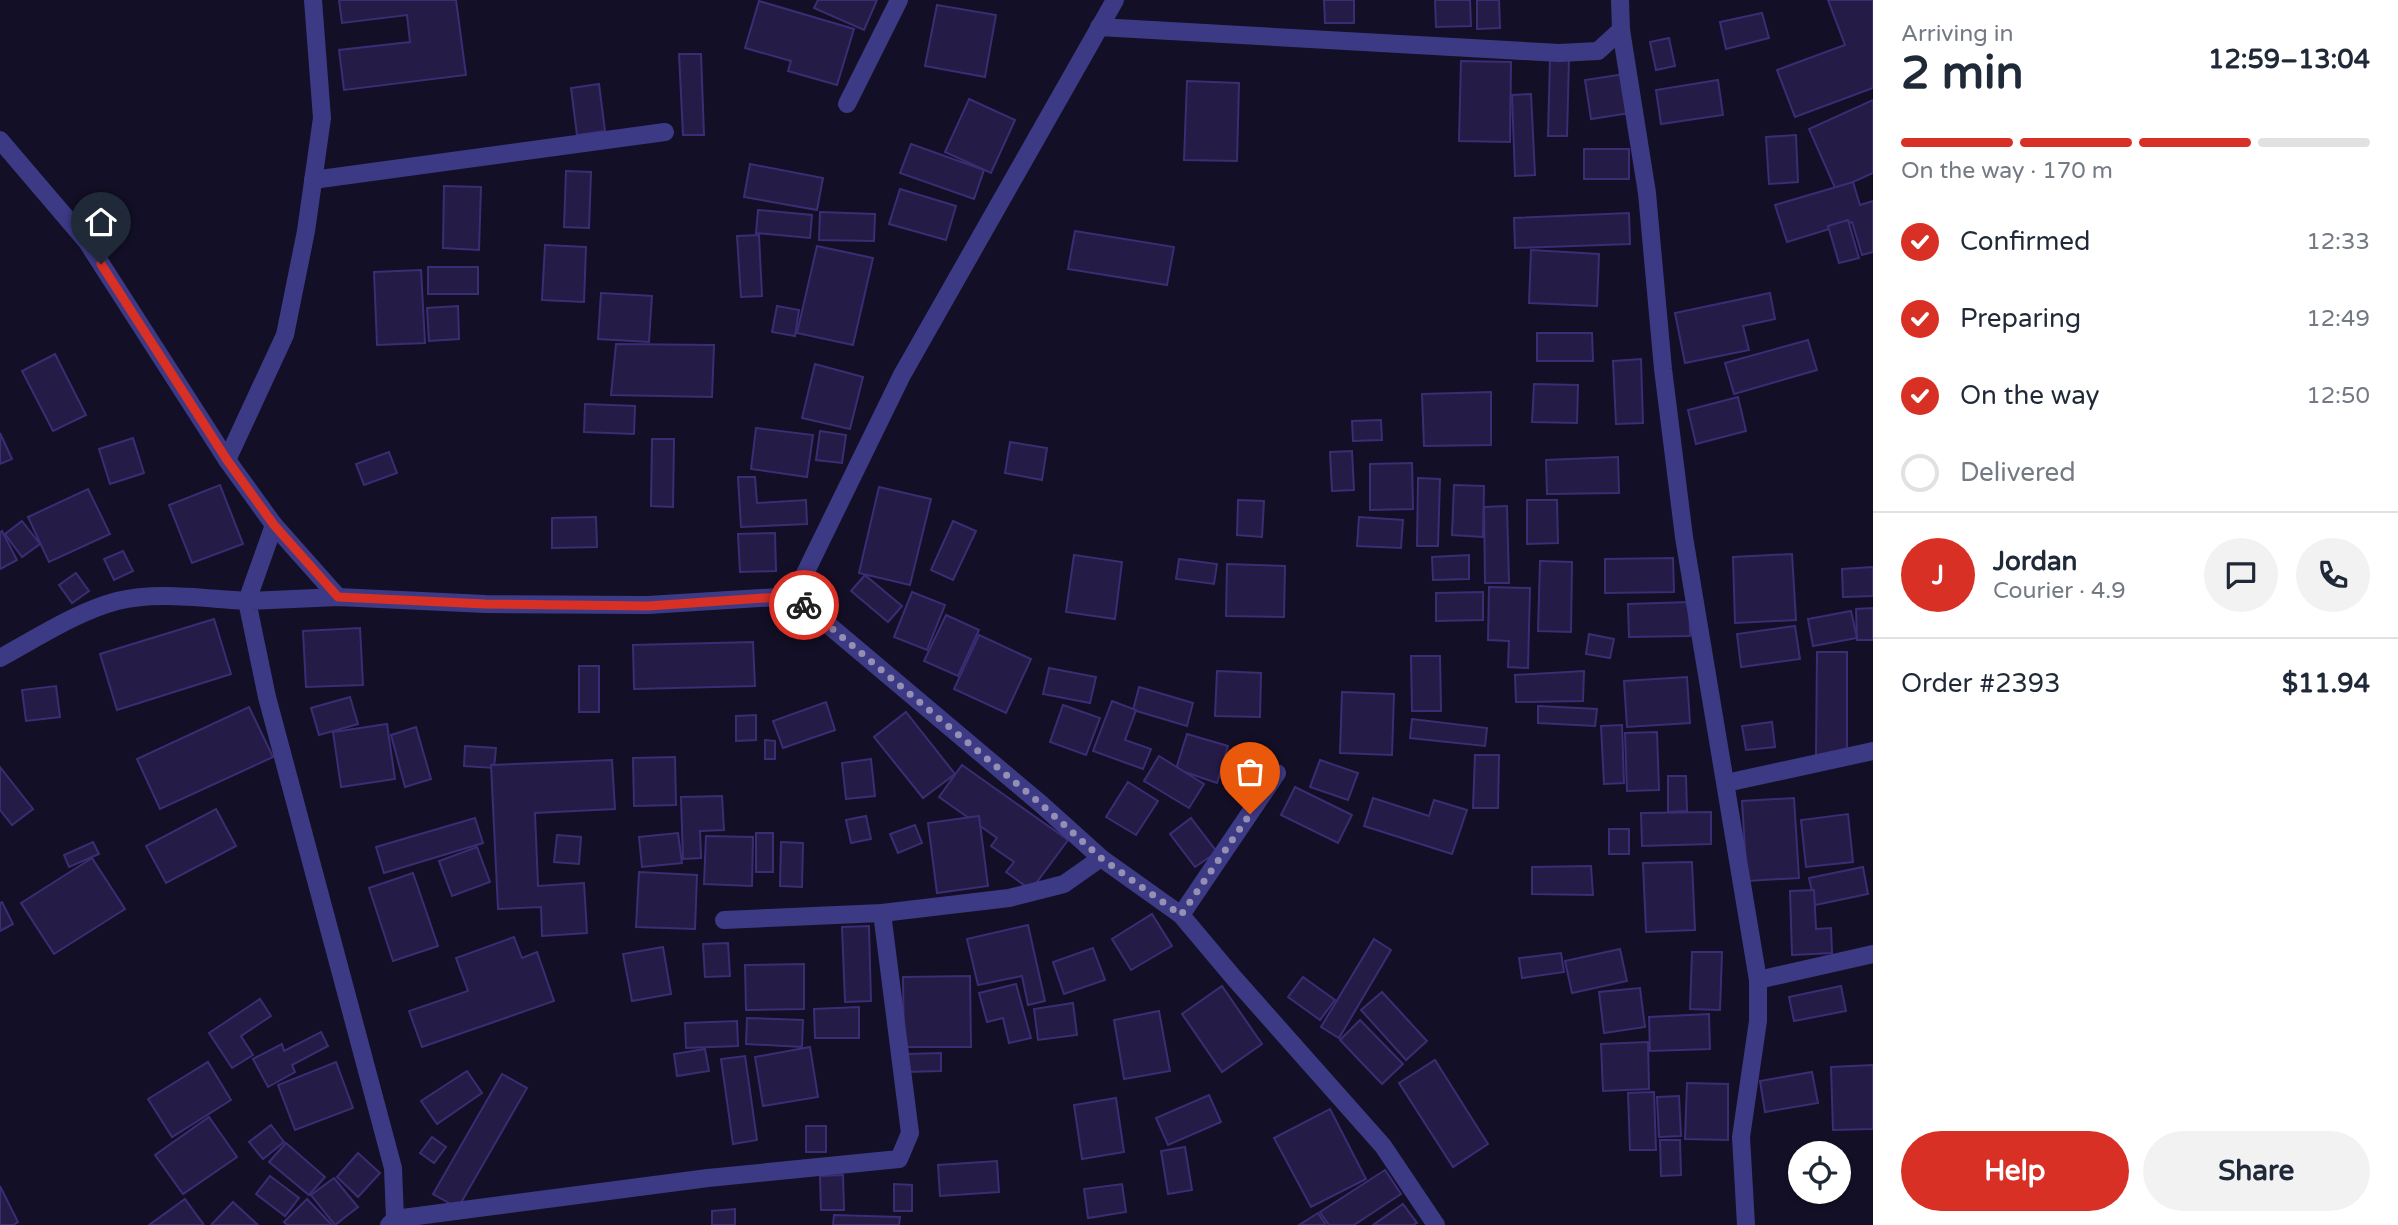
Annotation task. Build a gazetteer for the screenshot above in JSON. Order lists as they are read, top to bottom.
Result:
{
  "page": {
    "heading": ["2 min", "Arriving in", "12:59–13:04"],
    "panel": [
      "Jordan",
      "Courier · 4.9",
      "Order #2393",
      "$11.94"
    ],
    "bar": "On the way · 170 m",
    "list": [
      ["Confirmed", "12:33"],
      ["Preparing", "12:49"],
      ["On the way", "12:50"],
      "Delivered"
    ],
    "round": "J",
    "buttons": ["Help", "Share"]
  }
}
